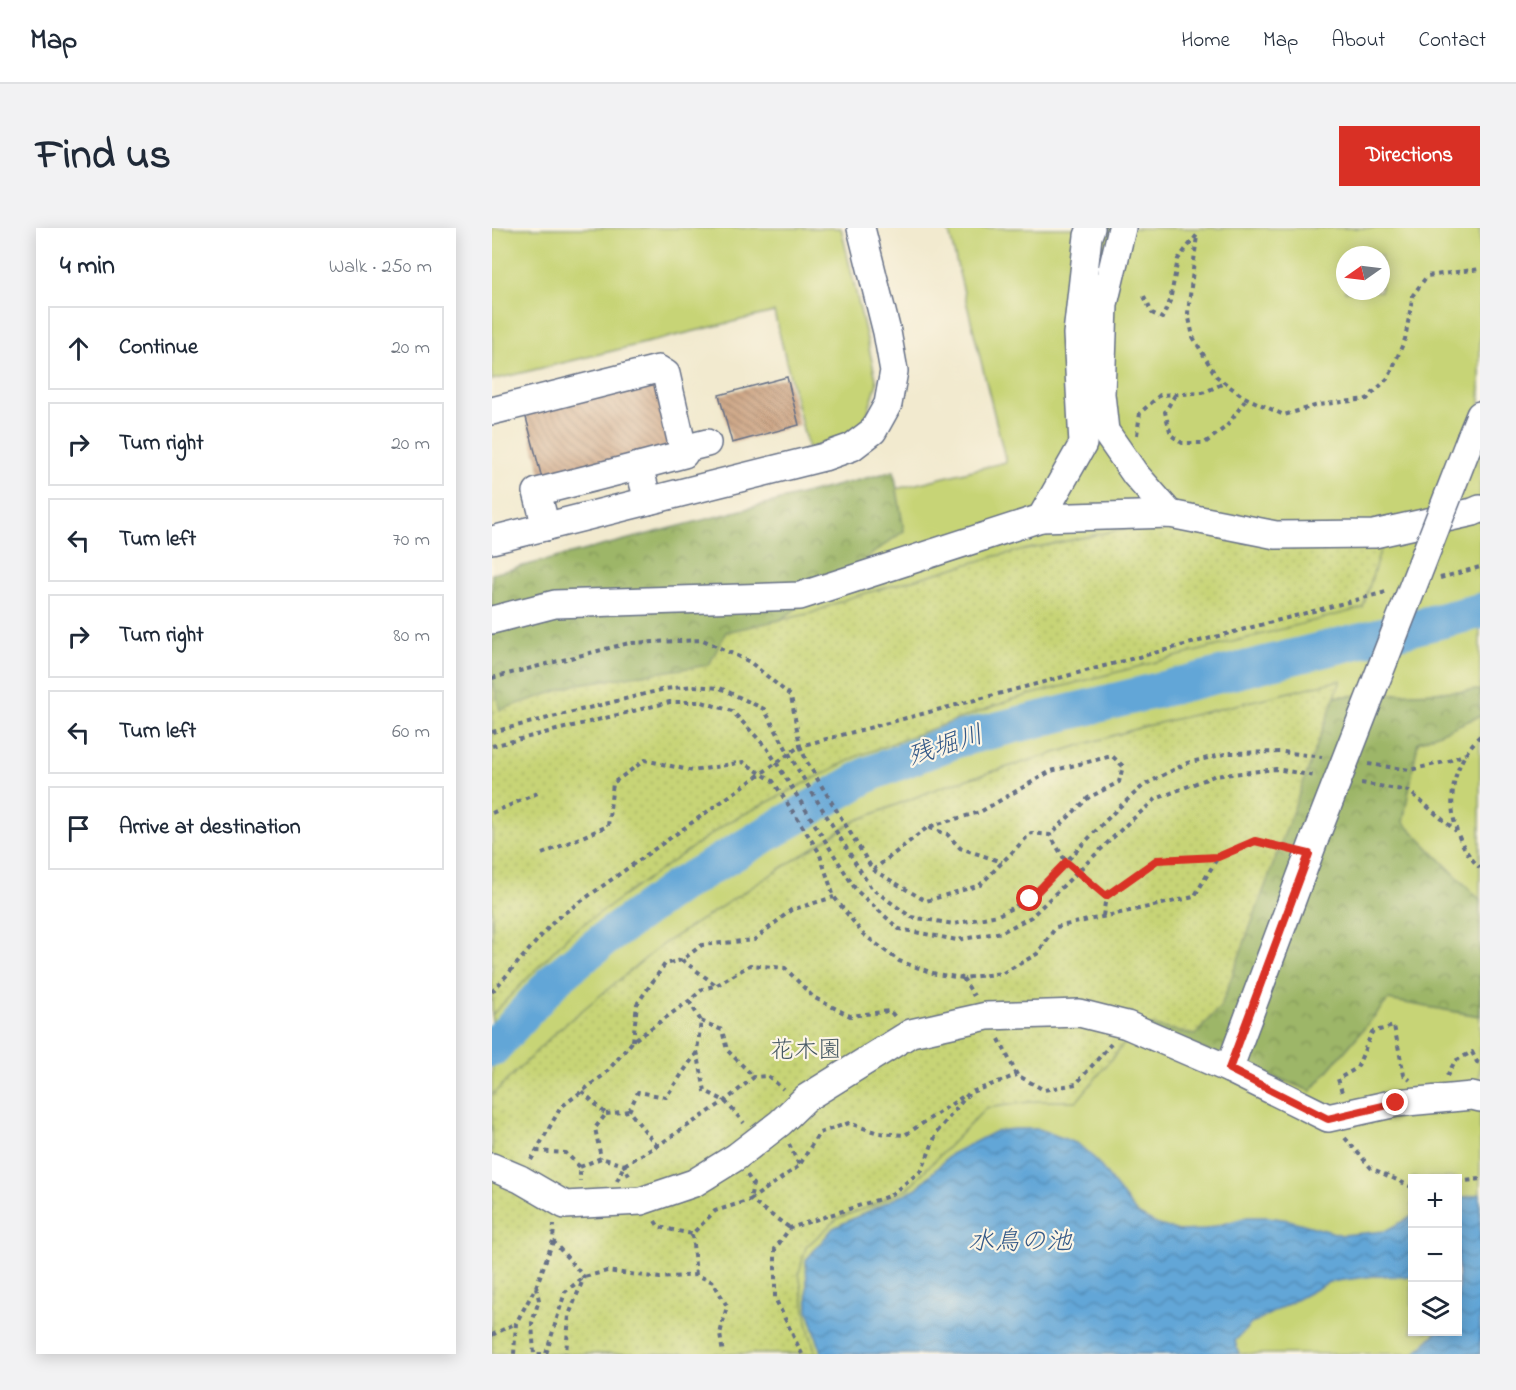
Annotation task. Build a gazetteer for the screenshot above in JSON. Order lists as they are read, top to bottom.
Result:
{
  "water": ["残堀川", "水鳥の池"],
  "parks": ["花木園"],
  "north": "left",
  "page": {
    "header": "Map",
    "nav": [
      "Home",
      "Map",
      "About",
      "Contact"
    ],
    "title": "Find us",
    "buttons": "Directions",
    "heading": ["4 min", "Walk · 250 m"],
    "list": [
      ["Continue", "20 m"],
      ["Turn right", "20 m"],
      ["Turn left", "70 m"],
      ["Turn right", "80 m"],
      ["Turn left", "60 m"],
      "Arrive at destination"
    ],
    "map_buttons": ["+", "−"]
  }
}
